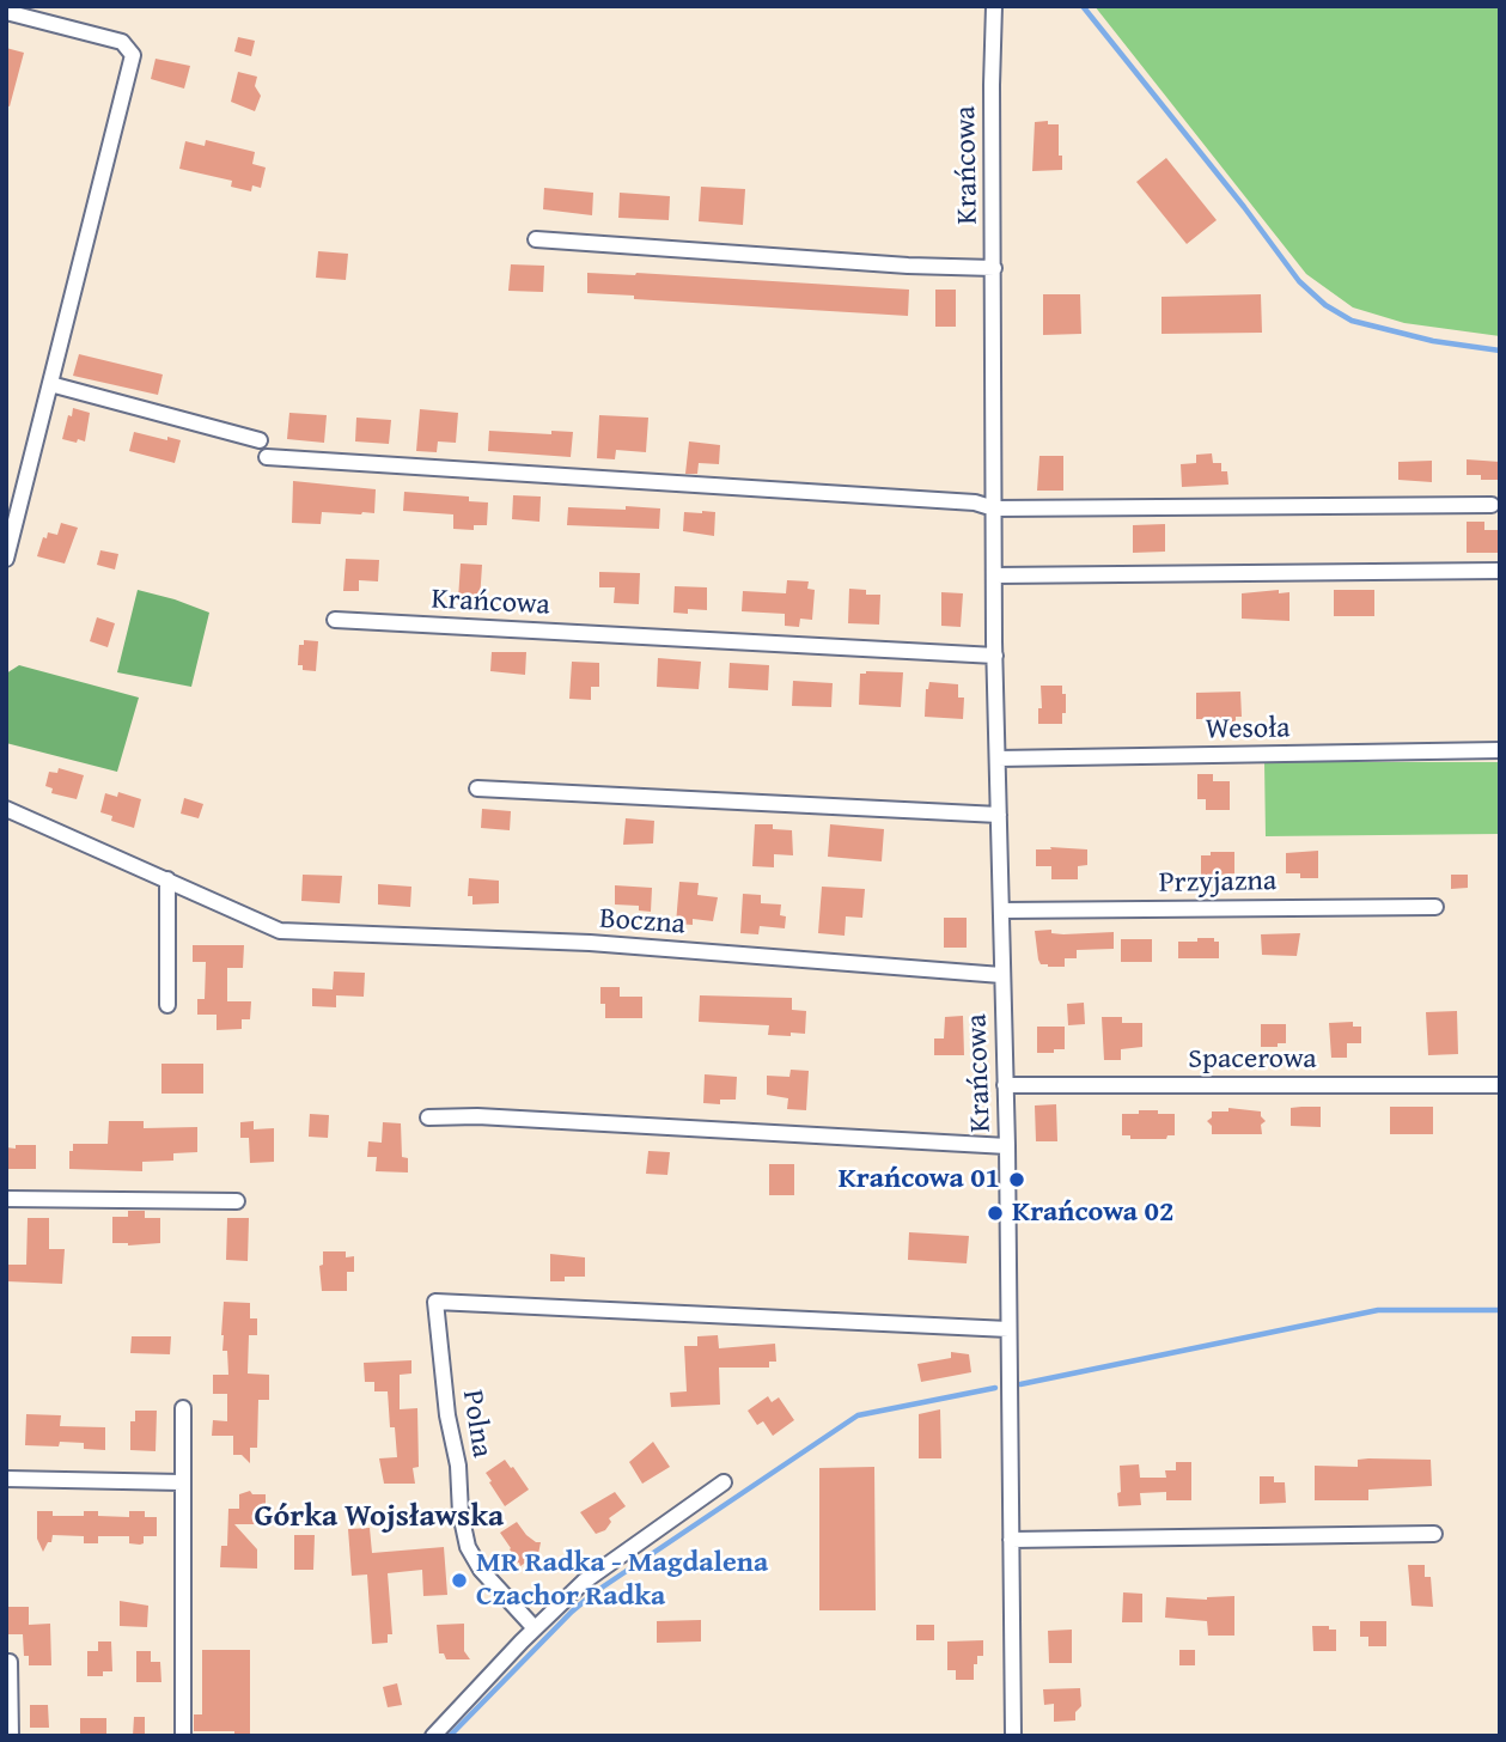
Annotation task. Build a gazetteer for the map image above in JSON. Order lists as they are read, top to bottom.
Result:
{
  "streets": {
    "street": [
      "Krańcowa",
      "Wesoła",
      "Przyjazna",
      "Boczna",
      "Spacerowa",
      "Polna"
    ]
  },
  "crossings": [
    ["Krańcowa", "Wesoła"],
    ["Krańcowa", "Przyjazna"],
    ["Krańcowa", "Boczna"],
    ["Krańcowa", "Spacerowa"],
    ["Krańcowa", "Polna"]
  ],
  "districts": ["Górka Wojsławska"],
  "places": ["Krańcowa 01", "Krańcowa 02", "MR Radka - Magdalena Czachor Radka"]
}
